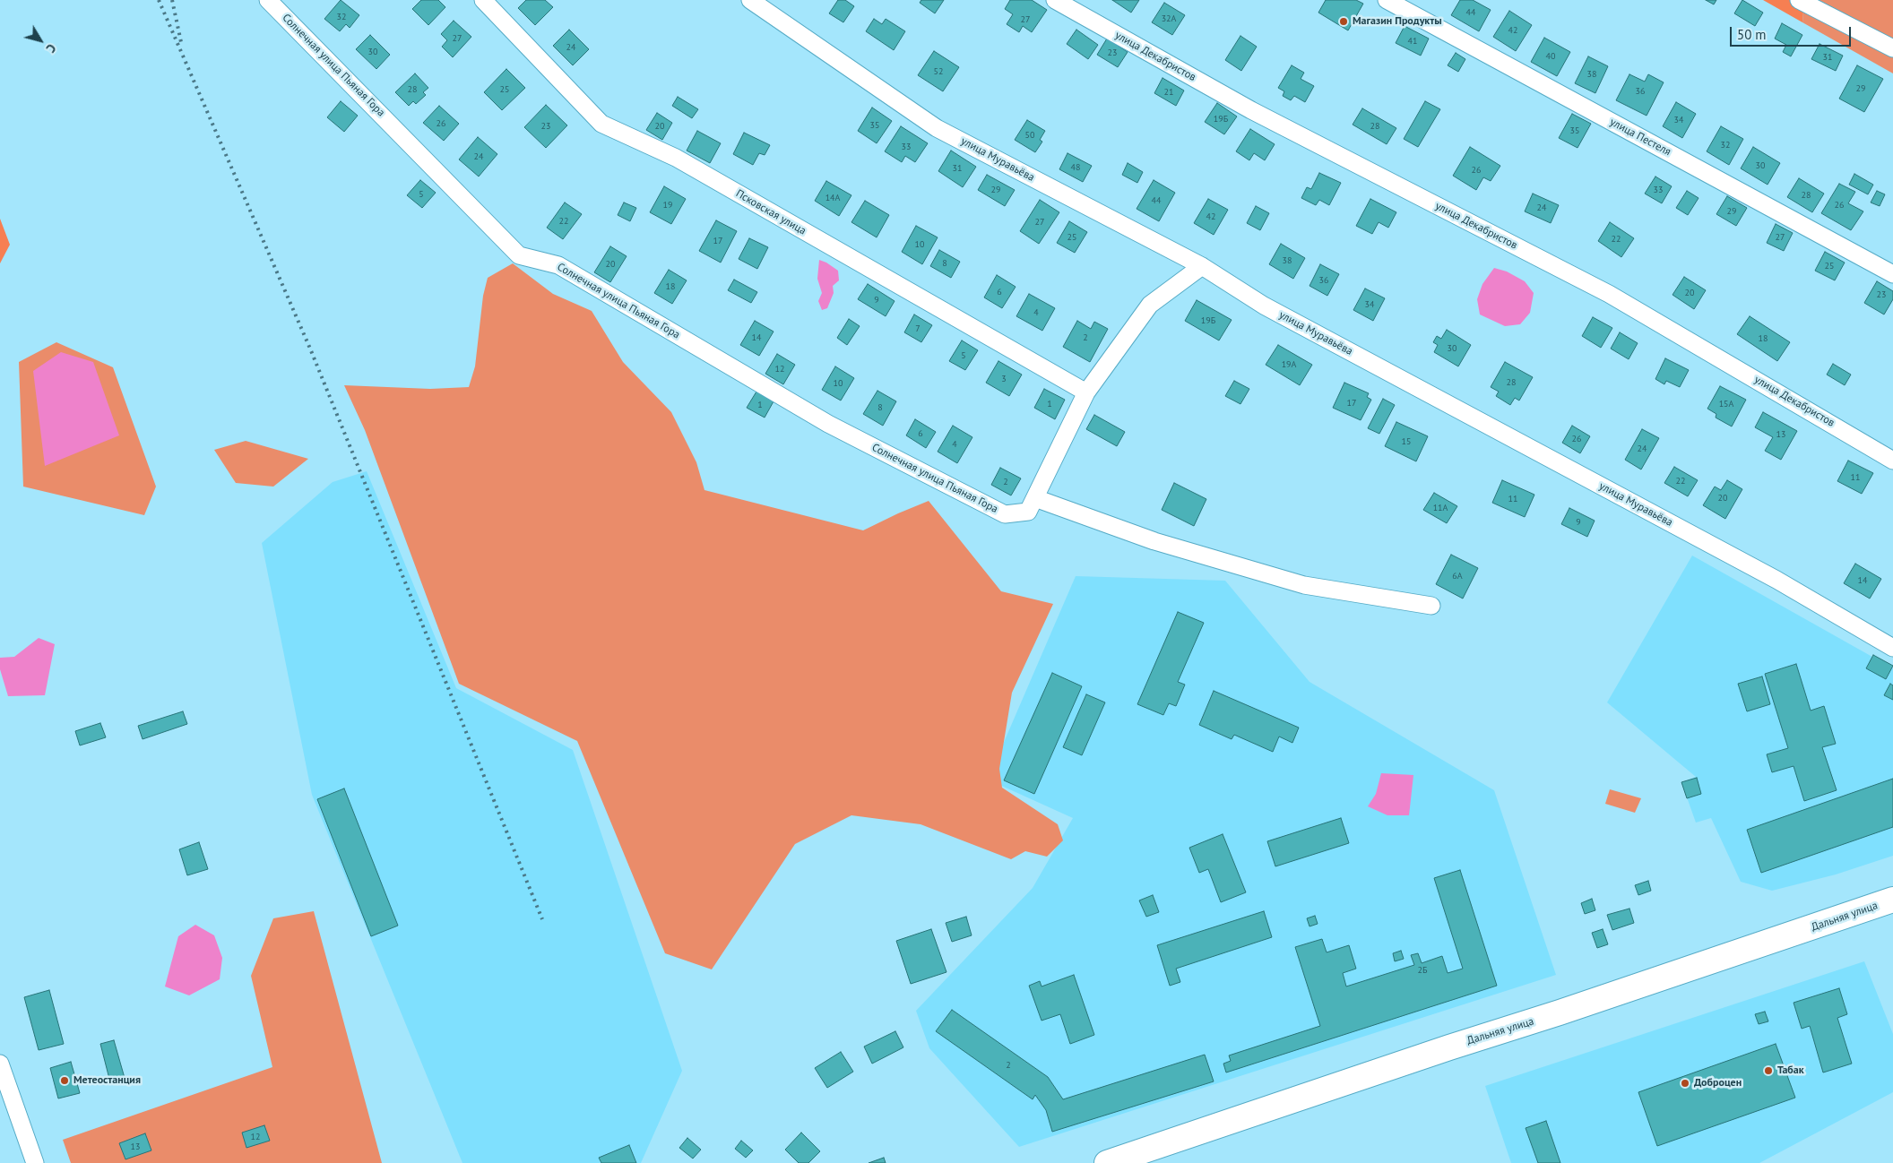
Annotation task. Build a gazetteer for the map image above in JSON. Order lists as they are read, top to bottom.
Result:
{
  "streets": {
    "main road": ["Дальняя улица"],
    "street": [
      "улица Декабристов",
      "Солнечная улица Пьяная Гора",
      "улица Пестеля",
      "улица Муравьёва",
      "Псковская улица"
    ]
  },
  "places": [
    "Магазин Продукты",
    "Табак",
    "Метеостанция",
    "Доброцен"
  ],
  "house_numbers": [
    "44",
    "32",
    "32А",
    "27",
    "42",
    "27",
    "41",
    "24",
    "30",
    "23",
    "40",
    "31",
    "52",
    "38",
    "29",
    "28",
    "25",
    "36",
    "21",
    "19Б",
    "34",
    "26",
    "35",
    "23",
    "20",
    "28",
    "35",
    "50",
    "32",
    "33",
    "24",
    "30",
    "48",
    "31",
    "26",
    "29",
    "33",
    "5",
    "28",
    "14А",
    "44",
    "19",
    "26",
    "24",
    "29",
    "42",
    "22",
    "27",
    "25",
    "27",
    "22",
    "17",
    "10",
    "38",
    "8",
    "20",
    "25",
    "36",
    "18",
    "6",
    "20",
    "23",
    "9",
    "34",
    "4",
    "19Б",
    "7",
    "14",
    "2",
    "18",
    "30",
    "5",
    "19А",
    "12",
    "3",
    "28",
    "10",
    "17",
    "1",
    "15А",
    "1",
    "8",
    "6",
    "13",
    "26",
    "15",
    "4",
    "24",
    "11",
    "22",
    "2",
    "20",
    "11",
    "11А",
    "9",
    "6А",
    "14",
    "2Б",
    "2",
    "12",
    "13"
  ],
  "scale_bar": "50 m",
  "north": "bottom right"
}
